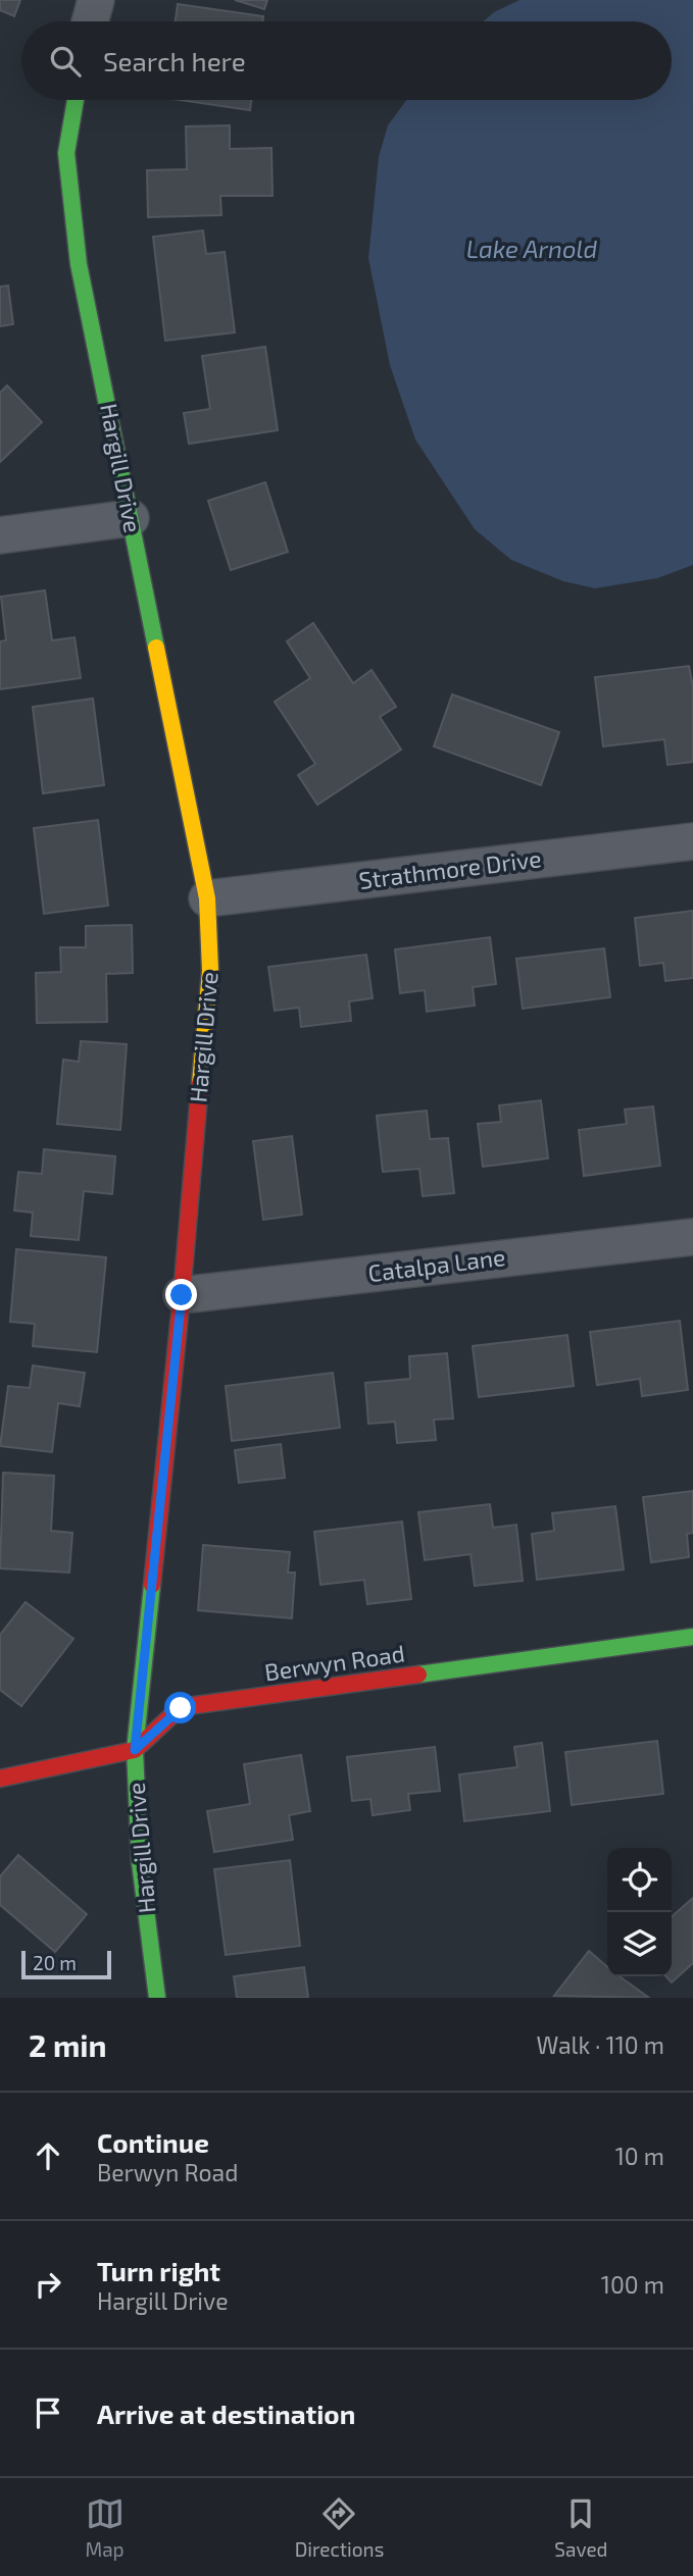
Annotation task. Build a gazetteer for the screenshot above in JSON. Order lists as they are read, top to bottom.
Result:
{
  "streets": {
    "street": [
      "Hargill Drive",
      "Strathmore Drive",
      "Catalpa Lane",
      "Berwyn Road"
    ]
  },
  "crossings": [
    ["Hargill Drive", "Strathmore Drive"],
    ["Hargill Drive", "Catalpa Lane"],
    ["Hargill Drive", "Berwyn Road"]
  ],
  "water": ["Lake Arnold"],
  "scale_bar": "20 m",
  "page": {
    "search": "Search here",
    "scale": "20 m",
    "heading": ["2 min", "Walk · 110 m"],
    "list": [
      ["Continue", "Berwyn Road", "10 m"],
      ["Turn right", "Hargill Drive", "100 m"],
      "Arrive at destination"
    ],
    "nav": ["Map", "Directions", "Saved"]
  }
}
